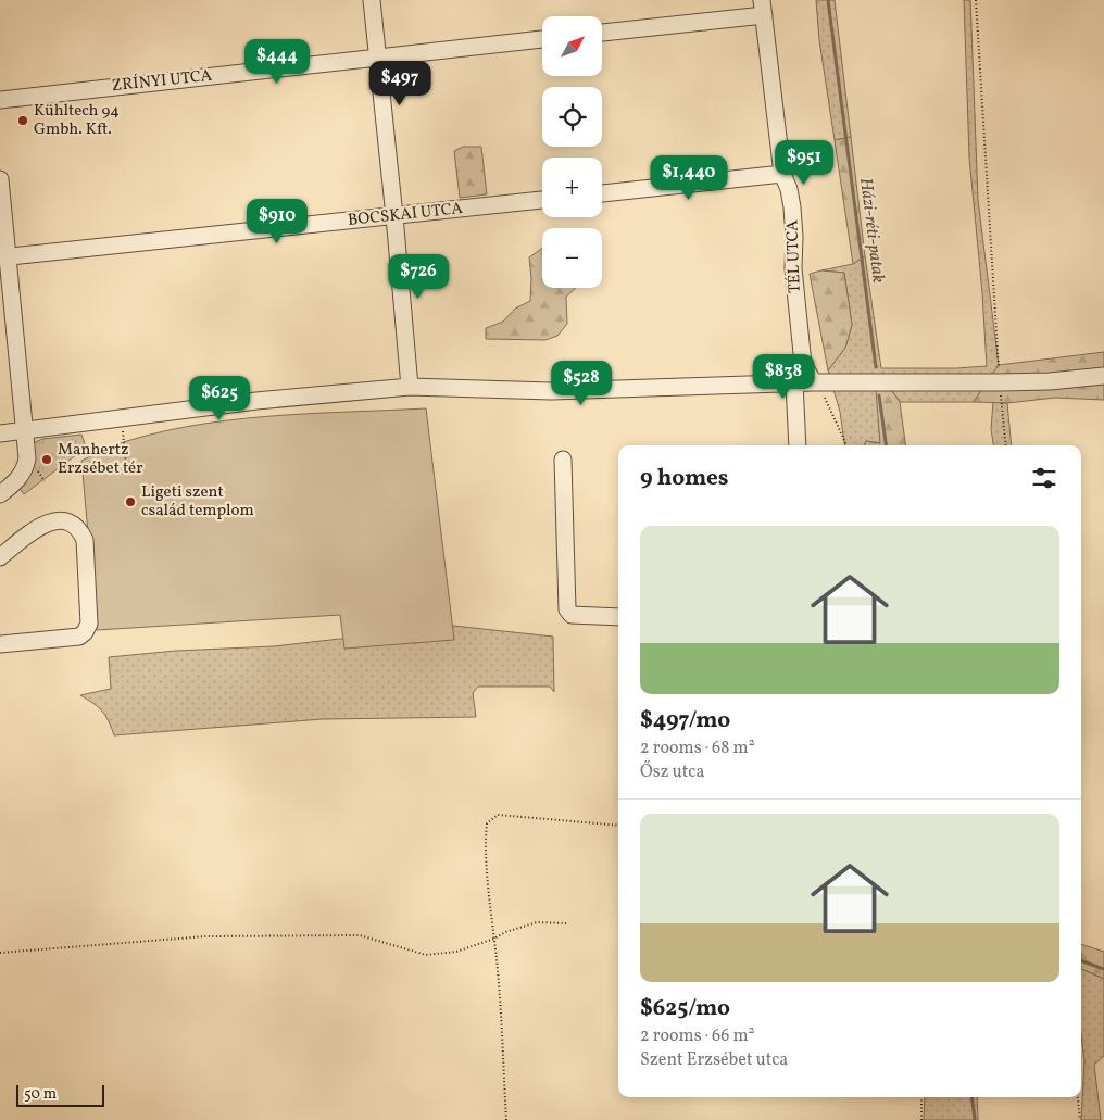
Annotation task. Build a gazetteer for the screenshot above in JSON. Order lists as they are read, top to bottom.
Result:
{
  "streets": {
    "street": ["ZRÍNYI UTCA", "BOCSKAI UTCA", "TÉL UTCA"]
  },
  "water": ["Házi-réti-patak"],
  "places": ["Kühltech 94 Gmbh. Kft.", "Manhertz Erzsébet tér", "Ligeti szent család templom"],
  "scale_bar": "50 m",
  "north": "top right",
  "page": {
    "map_buttons": ["+", "−"],
    "price": [
      "$444",
      "$497",
      "$951",
      "$1,440",
      "$910",
      "$726",
      "$838",
      "$528",
      "$625"
    ],
    "heading": "9 homes",
    "list": [
      {
        "name": "$497/mo",
        "note": "2 rooms · 68 m² · Ősz utca"
      },
      {
        "name": "$625/mo",
        "note": "2 rooms · 66 m² · Szent Erzsébet utca"
      }
    ],
    "scale": "50 m"
  }
}
